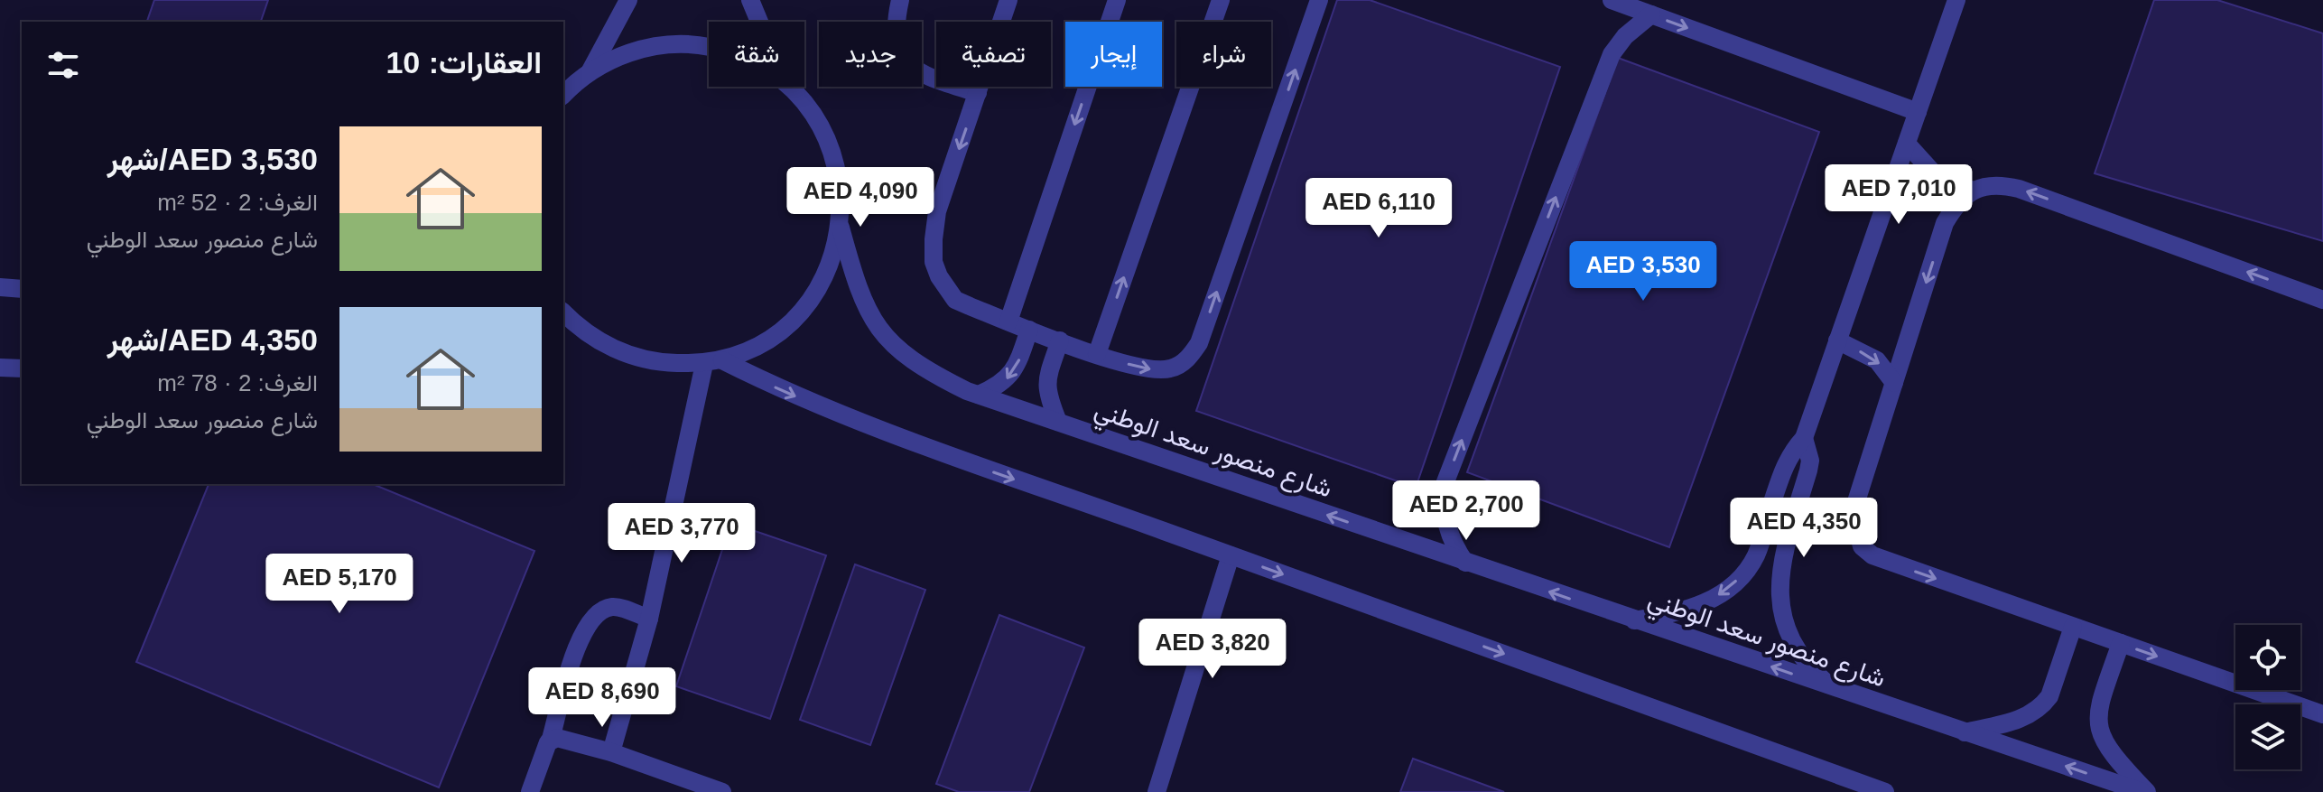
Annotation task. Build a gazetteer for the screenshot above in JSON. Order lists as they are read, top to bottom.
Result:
{
  "streets": {
    "street": ["شارع منصور سعد الوطني"]
  },
  "page": {
    "chip": [
      "شراء",
      "إيجار",
      "تصفية",
      "جديد",
      "شقة"
    ],
    "heading": "العقارات: 10",
    "list": [
      {
        "name": "AED 3,530/شهر",
        "note": "الغرف: 2 · 52 m² · شارع منصور سعد الوطني"
      },
      {
        "name": "AED 4,350/شهر",
        "note": "الغرف: 2 · 78 m² · شارع منصور سعد الوطني"
      }
    ],
    "price": [
      "AED 7,010",
      "AED 4,090",
      "AED 6,110",
      "AED 3,530",
      "AED 2,700",
      "AED 4,350",
      "AED 3,770",
      "AED 5,170",
      "AED 3,820",
      "AED 8,690"
    ]
  }
}
